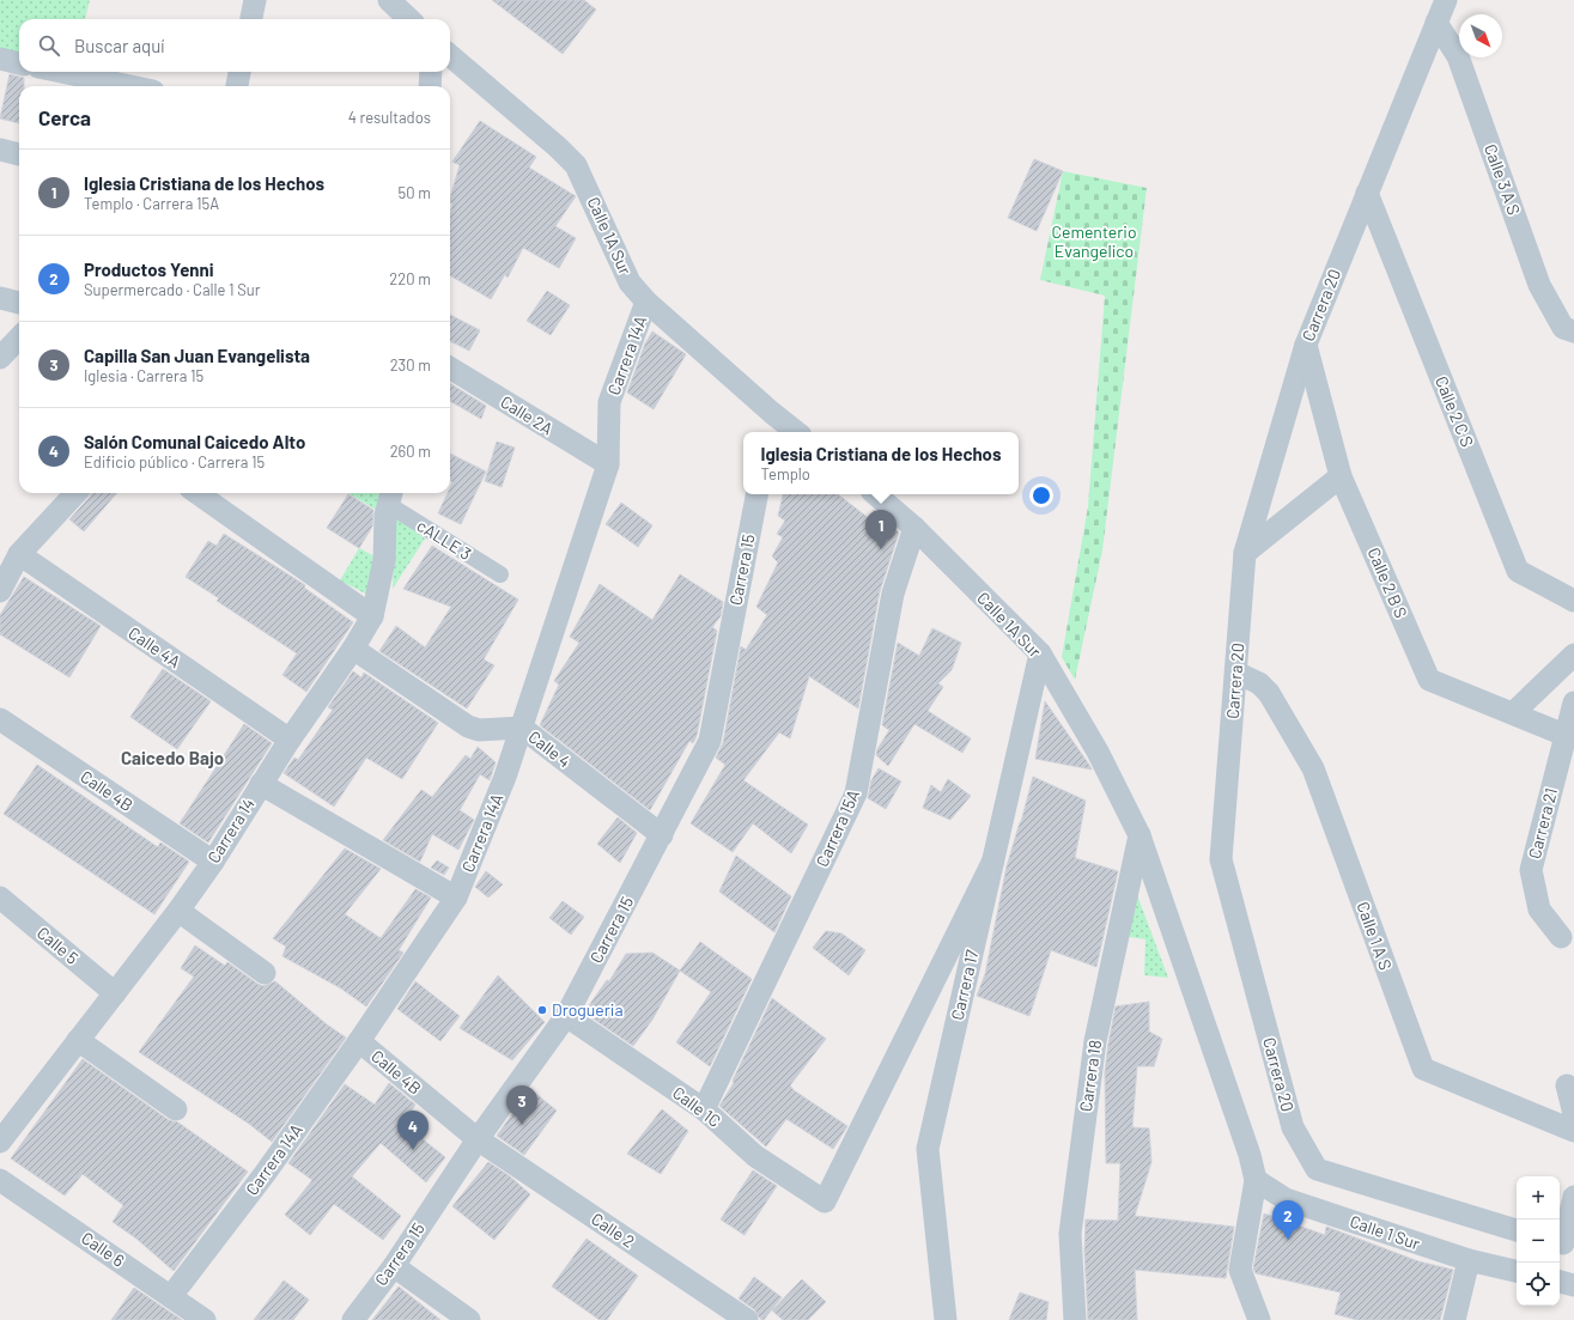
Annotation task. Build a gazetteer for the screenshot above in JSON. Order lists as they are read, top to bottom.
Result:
{
  "streets": {
    "street": [
      "Calle 3 A S",
      "Calle 1A Sur",
      "Carrera 20",
      "Carrera 14A",
      "Calle 2 C S",
      "Calle 2A",
      "cALLE 3",
      "Carrera 15",
      "Calle 2 B S",
      "Calle 4A",
      "Calle 4",
      "Calle 4B",
      "Carrera 21",
      "Carrera 15A",
      "Carrera 14",
      "Calle 1 A S",
      "Calle 5",
      "Carrera 17",
      "Carrera 18",
      "Calle 1C",
      "Calle 2",
      "Calle 1 Sur",
      "Calle 6"
    ]
  },
  "crossings": [
    ["Calle 3 A S", "Carrera 20"],
    ["Calle 1A Sur", "Carrera 14A"],
    ["Calle 1A Sur", "Carrera 15A"],
    ["Calle 1A Sur", "Carrera 17"],
    ["Calle 1A Sur", "Carrera 18"],
    ["Carrera 20", "Calle 2 C S"],
    ["Carrera 20", "Calle 2 B S"],
    ["Carrera 20", "Calle 1 A S"],
    ["Carrera 14A", "Calle 2A"],
    ["Carrera 14A", "Calle 4"],
    ["Carrera 14A", "Calle 4B"],
    ["Carrera 14A", "Calle 6"],
    ["cALLE 3", "Carrera 14"],
    ["Carrera 15", "Calle 4"],
    ["Carrera 15", "Calle 4B"],
    ["Carrera 15", "Calle 1C"],
    ["Carrera 15", "Calle 2"],
    ["Calle 2 B S", "Carrera 21"],
    ["Calle 4A", "Carrera 14"],
    ["Calle 4", "Carrera 14"],
    ["Calle 4B", "Carrera 14"],
    ["Calle 4B", "Calle 2"],
    ["Carrera 15A", "Calle 1C"],
    ["Carrera 14", "Calle 5"],
    ["Carrera 17", "Calle 1C"]
  ],
  "districts": ["Caicedo Bajo"],
  "parks": ["Cementerio Evangelico"],
  "places": ["Drogueria"],
  "north": "bottom right",
  "page": {
    "search": "Buscar aquí",
    "heading": ["Cerca", "4 resultados"],
    "list": [
      {
        "mark": "1",
        "name": "Iglesia Cristiana de los Hechos",
        "note": "Templo · Carrera 15A",
        "value": "50 m"
      },
      {
        "mark": "2",
        "name": "Productos Yenni",
        "note": "Supermercado · Calle 1 Sur",
        "value": "220 m"
      },
      {
        "mark": "3",
        "name": "Capilla San Juan Evangelista",
        "note": "Iglesia · Carrera 15",
        "value": "230 m"
      },
      {
        "mark": "4",
        "name": "Salón Comunal Caicedo Alto",
        "note": "Edificio público · Carrera 15",
        "value": "260 m"
      }
    ],
    "popup": ["Iglesia Cristiana de los Hechos", "Templo"],
    "pins": [
      "1",
      "3",
      "4",
      "2"
    ],
    "map_buttons": ["+", "−"]
  }
}
